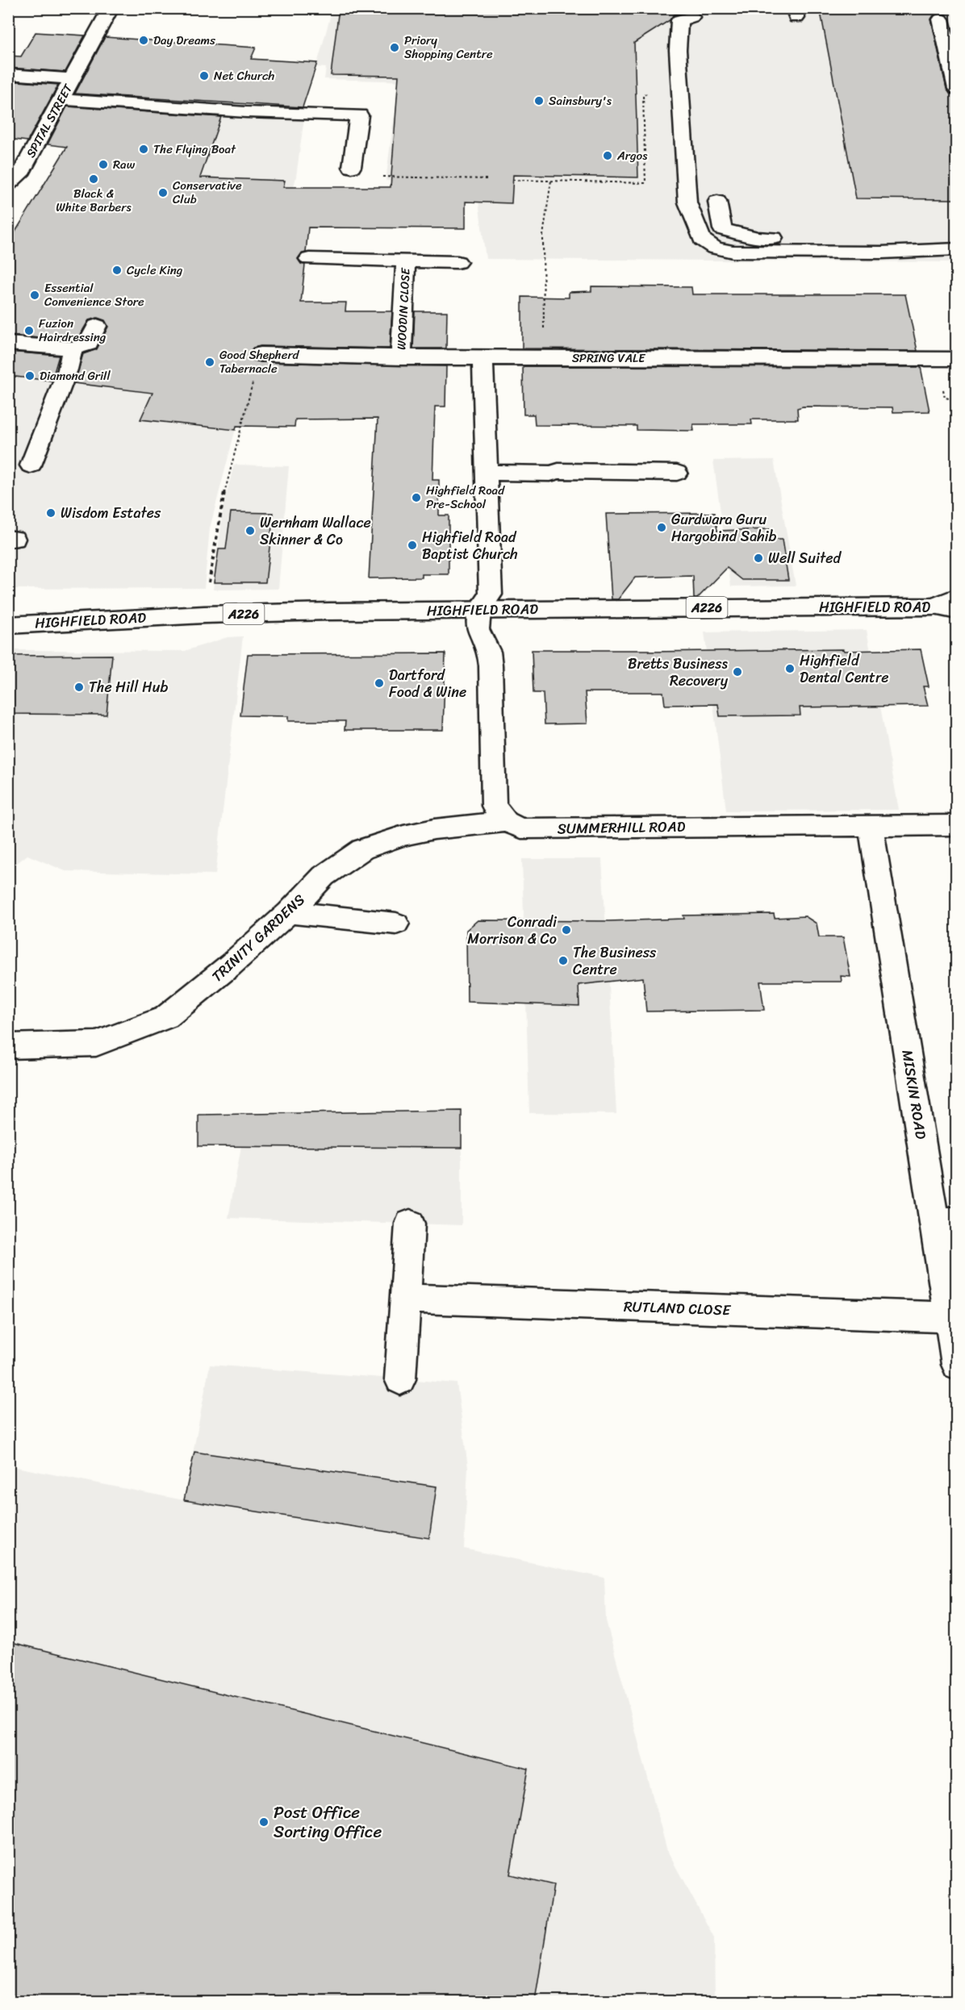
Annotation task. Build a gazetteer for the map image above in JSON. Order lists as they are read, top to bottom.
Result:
{
  "streets": {
    "street": [
      "SPITAL STREET",
      "WOODIN CLOSE",
      "SPRING VALE",
      "A226",
      "HIGHFIELD ROAD",
      "SUMMERHILL ROAD",
      "TRINITY GARDENS",
      "MISKIN ROAD",
      "RUTLAND CLOSE"
    ]
  },
  "crossings": [
    ["WOODIN CLOSE", "SPRING VALE"],
    ["A226", "HIGHFIELD ROAD"],
    ["SUMMERHILL ROAD", "TRINITY GARDENS"],
    ["SUMMERHILL ROAD", "MISKIN ROAD"],
    ["MISKIN ROAD", "RUTLAND CLOSE"]
  ],
  "places": [
    "Day Dreams",
    "Priory Shopping Centre",
    "Net Church",
    "Sainsbury's",
    "The Flying Boat",
    "Argos",
    "Raw",
    "Black & White Barbers",
    "Conservative Club",
    "Cycle King",
    "Essential Convenience Store",
    "Fuzion Hairdressing",
    "Good Shepherd Tabernacle",
    "Diamond Grill",
    "Highfield Road Pre-School",
    "Wisdom Estates",
    "Gurdwara Guru Hargobind Sahib",
    "Wernham Wallace Skinner & Co",
    "Highfield Road Baptist Church",
    "Well Suited",
    "Highfield Dental Centre",
    "Bretts Business Recovery",
    "Dartford Food & Wine",
    "The Hill Hub",
    "Conradi Morrison & Co",
    "The Business Centre",
    "Post Office Sorting Office"
  ]
}
